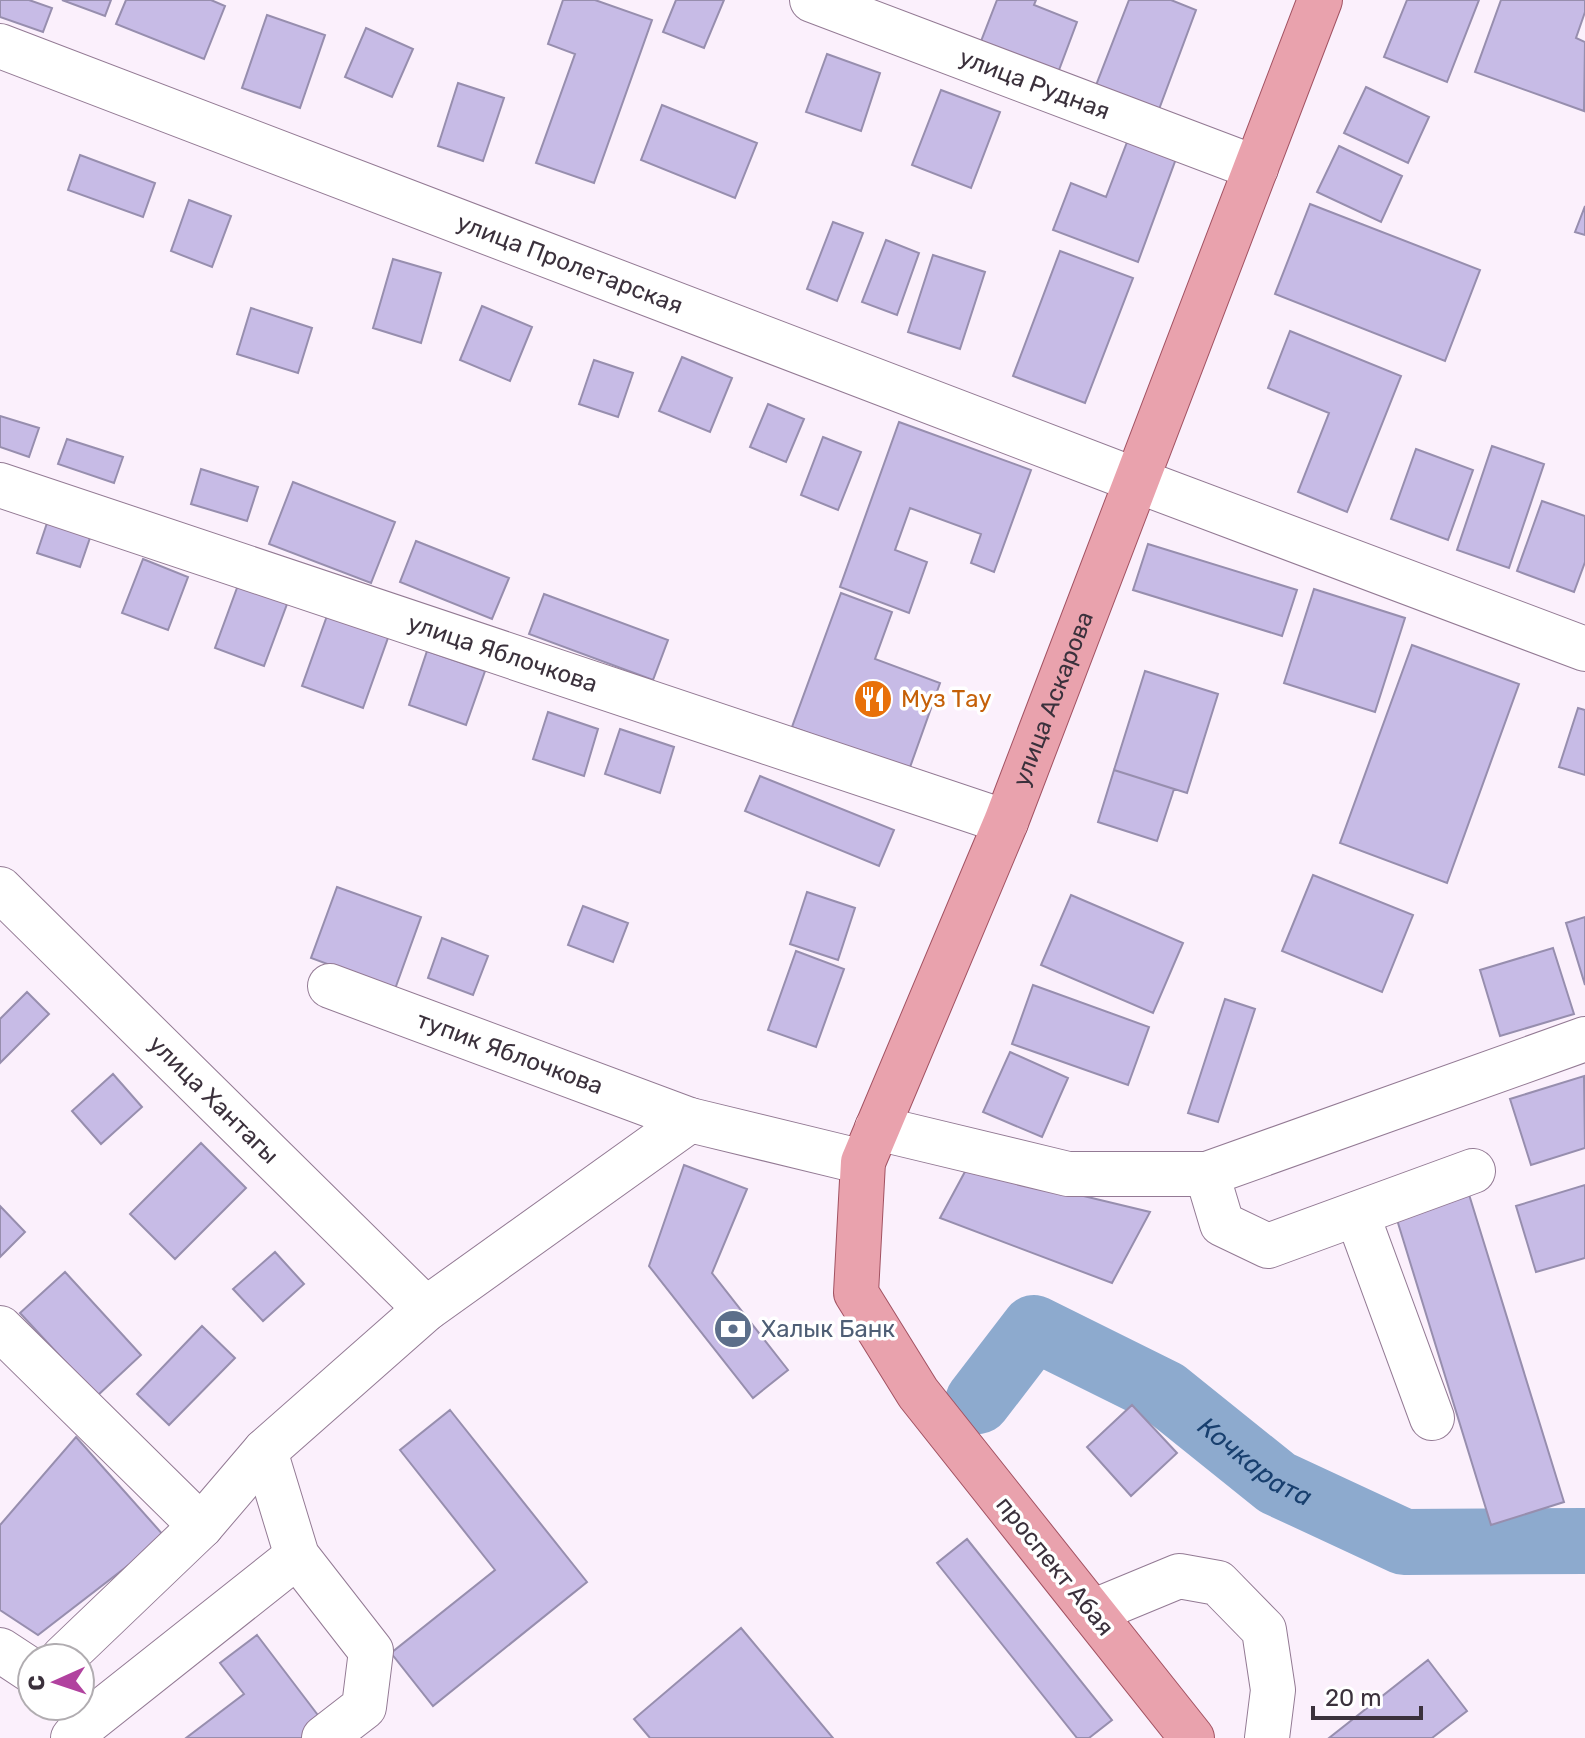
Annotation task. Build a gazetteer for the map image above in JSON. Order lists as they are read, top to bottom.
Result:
{
  "streets": {
    "main road": ["улица Аскарова", "проспект Абая"],
    "street": [
      "улица Рудная",
      "улица Пролетарская",
      "улица Яблочкова",
      "тупик Яблочкова",
      "улица Хантагы"
    ]
  },
  "crossings": [
    ["улица Рудная", "улица Аскарова"],
    ["улица Пролетарская", "улица Аскарова"],
    ["улица Яблочкова", "улица Аскарова"],
    ["улица Аскарова", "тупик Яблочкова"],
    ["улица Аскарова", "проспект Абая"]
  ],
  "water": ["Кочкарата"],
  "places": {
    "restaurant": ["Муз Тау"],
    "bank": ["Халык Банк"]
  },
  "scale_bar": "20 m",
  "north": "left"
}
